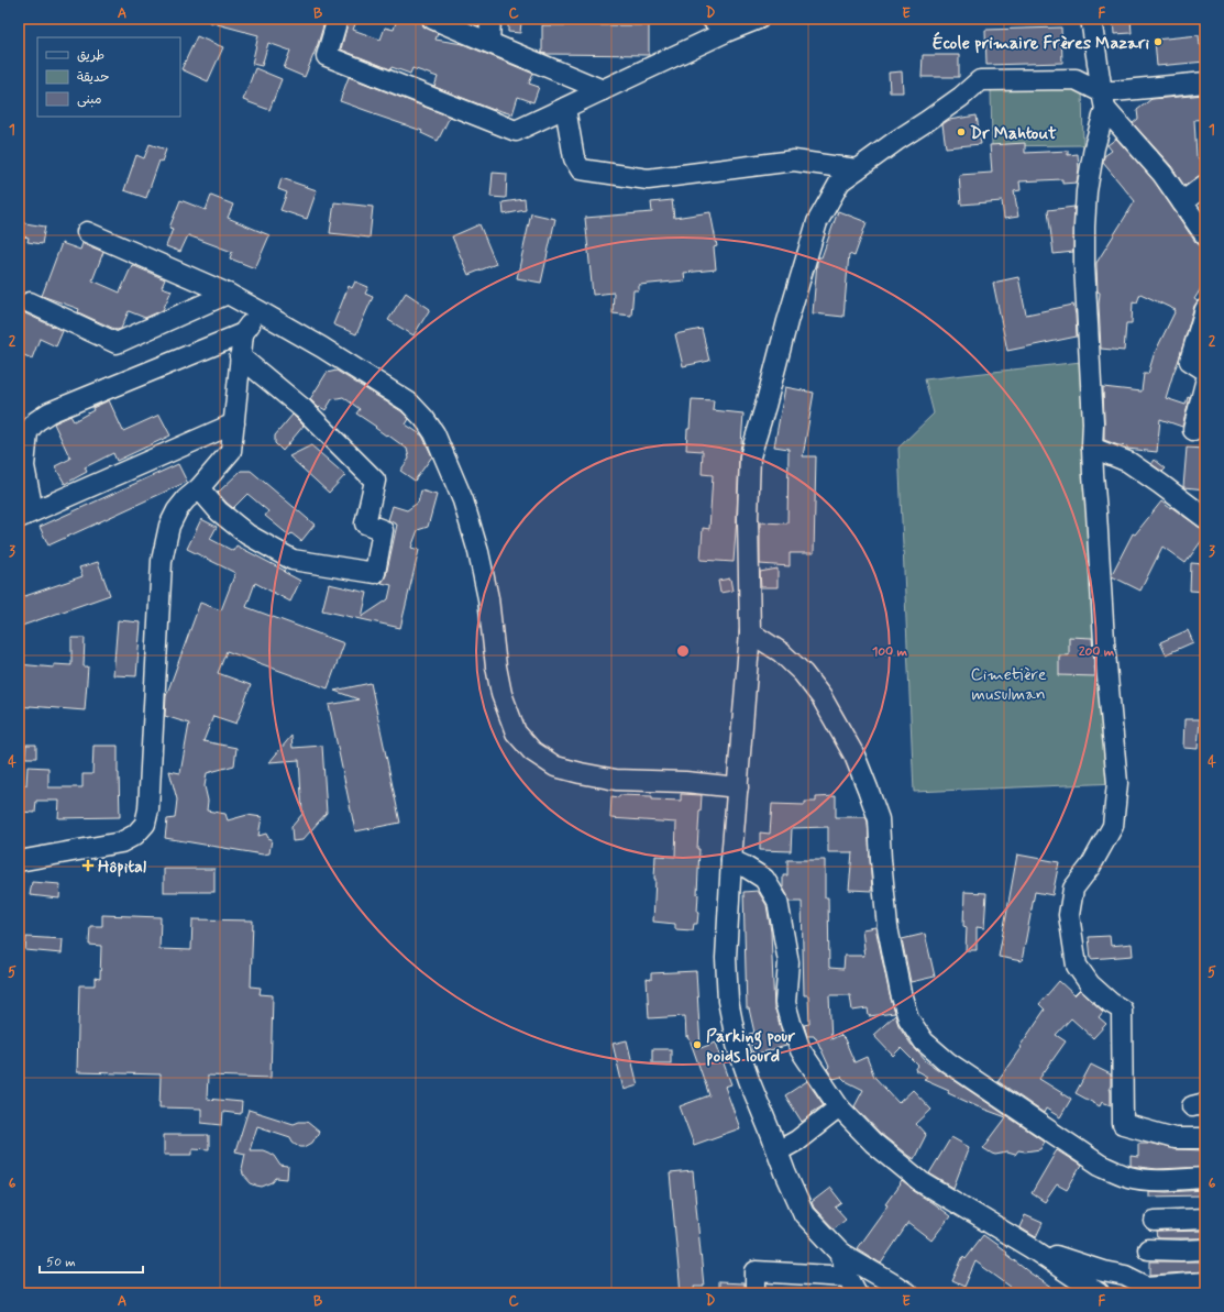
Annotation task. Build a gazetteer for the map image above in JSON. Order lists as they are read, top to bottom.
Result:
{
  "parks": ["Cimetière musulman"],
  "places": {
    "other": ["École primaire Frères Mazari", "Dr Mahtout", "Parking pour poids lourd"],
    "health": ["Hôpital"]
  },
  "legend": ["طريق", "حديقة", "مبنى"],
  "scale_bar": "50 m",
  "grid": {
    "columns": [
      "A",
      "B",
      "C",
      "D",
      "E",
      "F"
    ],
    "rows": [
      "1",
      "2",
      "3",
      "4",
      "5",
      "6"
    ]
  },
  "rings": ["100 m", "200 m"]
}
